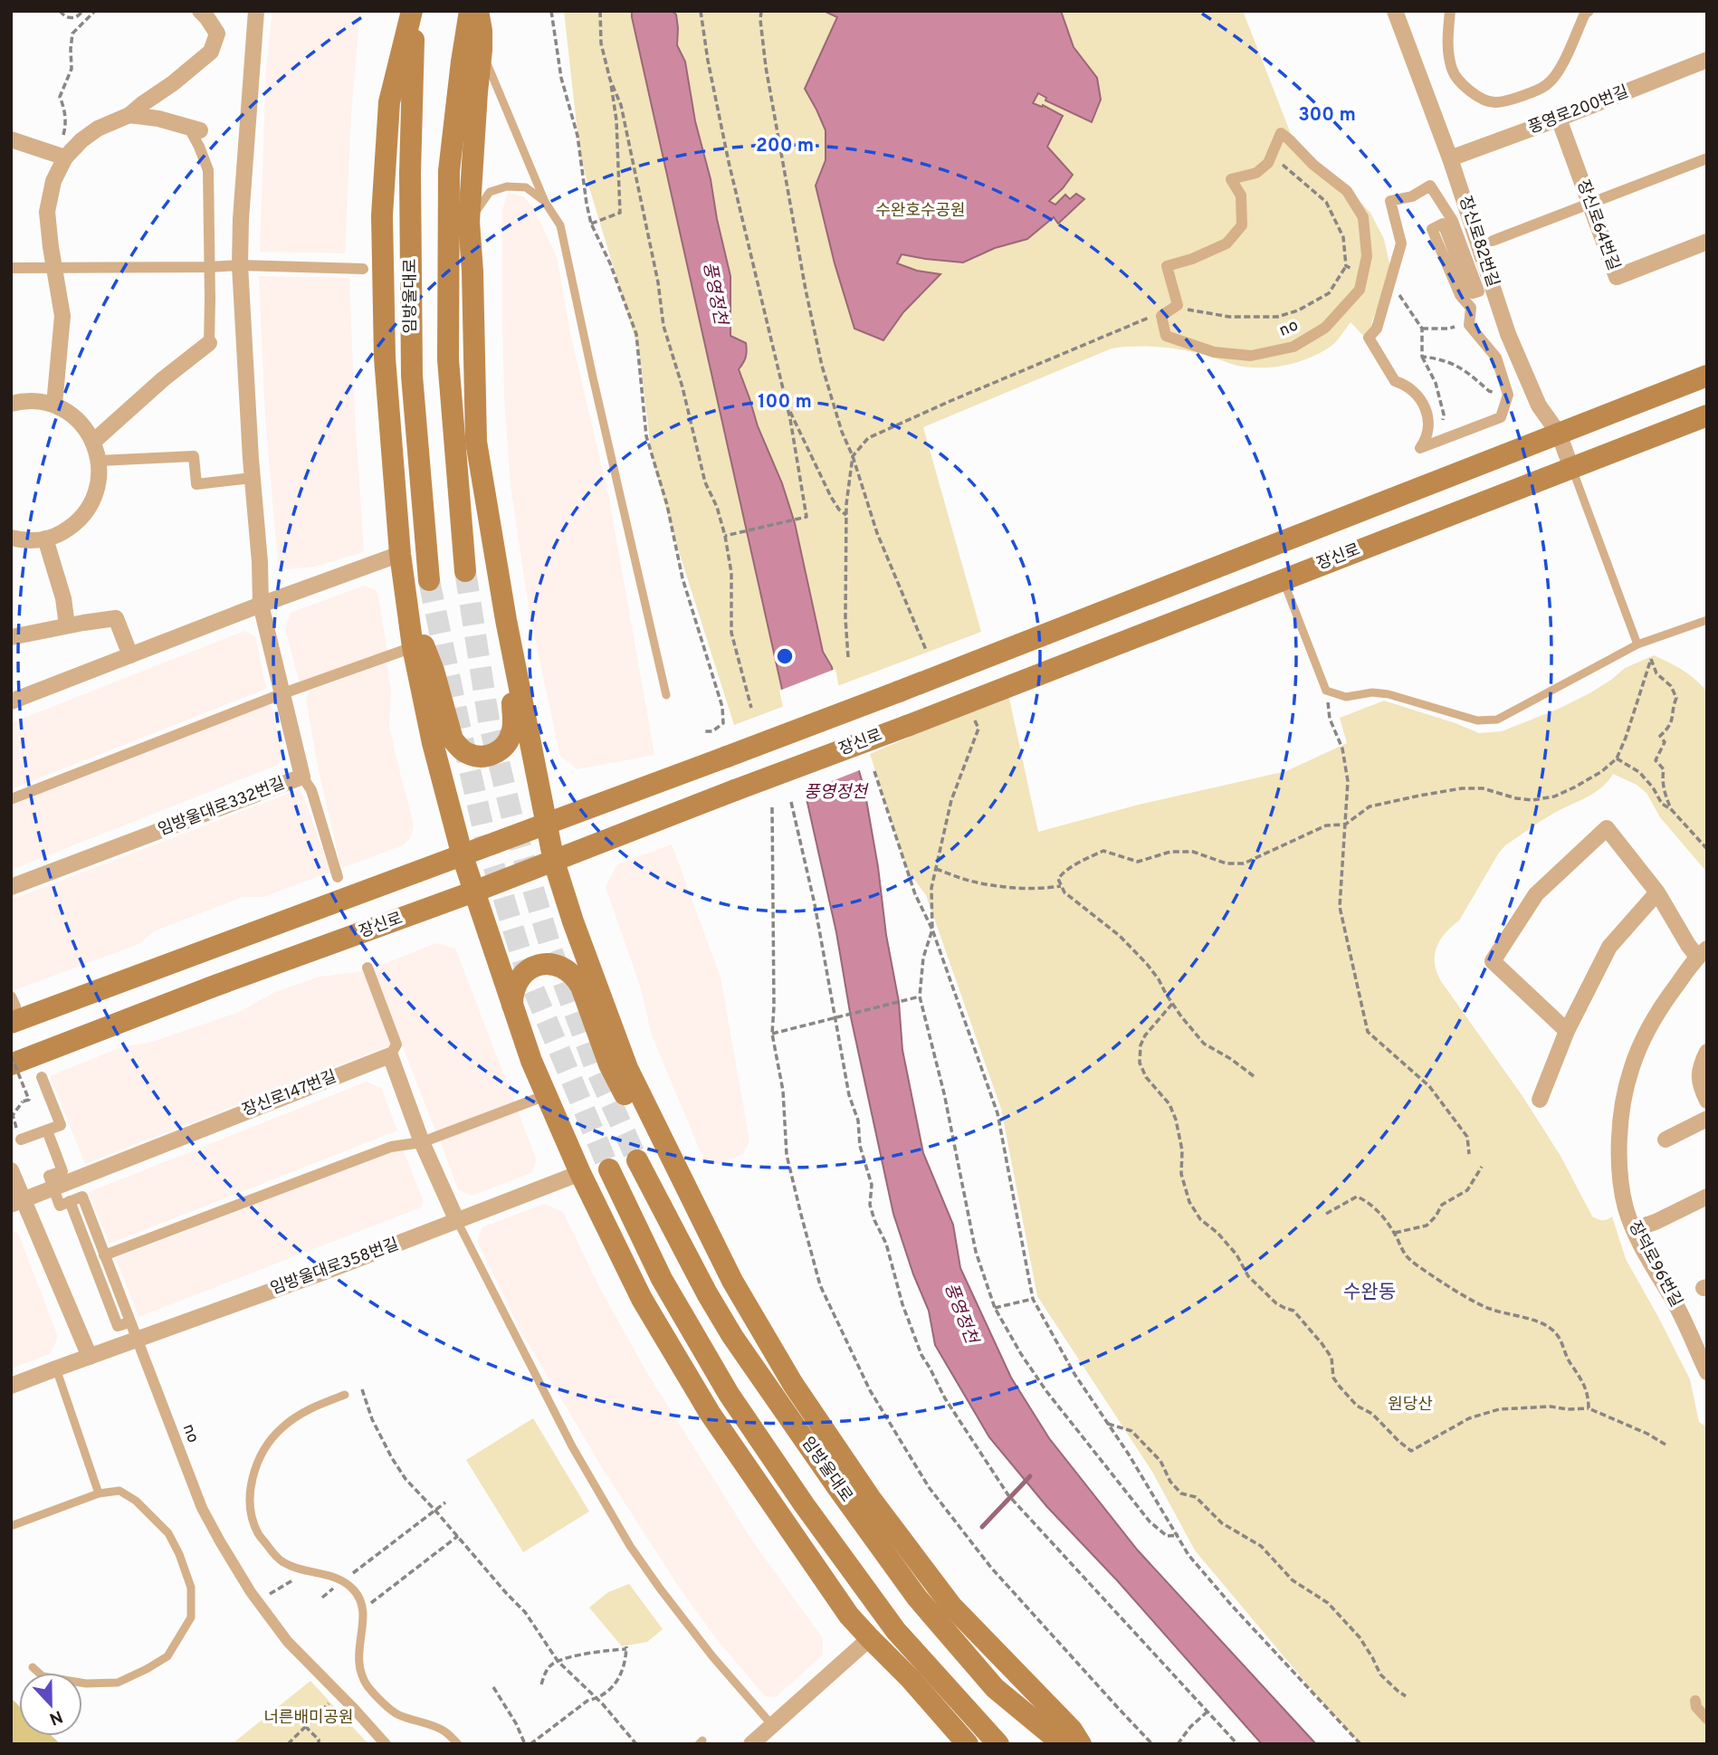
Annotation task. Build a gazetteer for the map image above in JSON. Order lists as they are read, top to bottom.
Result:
{
  "streets": {
    "main road": ["임방울대로", "장신로"],
    "street": [
      "풍영로200번길",
      "장신로64번길",
      "장신로82번길",
      "no",
      "임방울대로332번길",
      "장신로147번길",
      "장덕로96번길",
      "임방울대로358번길"
    ]
  },
  "crossings": [
    ["풍영로200번길", "장신로64번길"],
    ["풍영로200번길", "장신로82번길"],
    ["장신로82번길", "장신로"],
    ["no", "장신로147번길"],
    ["no", "임방울대로358번길"]
  ],
  "districts": ["수완동"],
  "water": ["풍영정천"],
  "parks": ["수완호수공원", "원당산", "너른배미공원"],
  "north": "bottom",
  "rings": ["300 m", "200 m", "100 m"]
}
